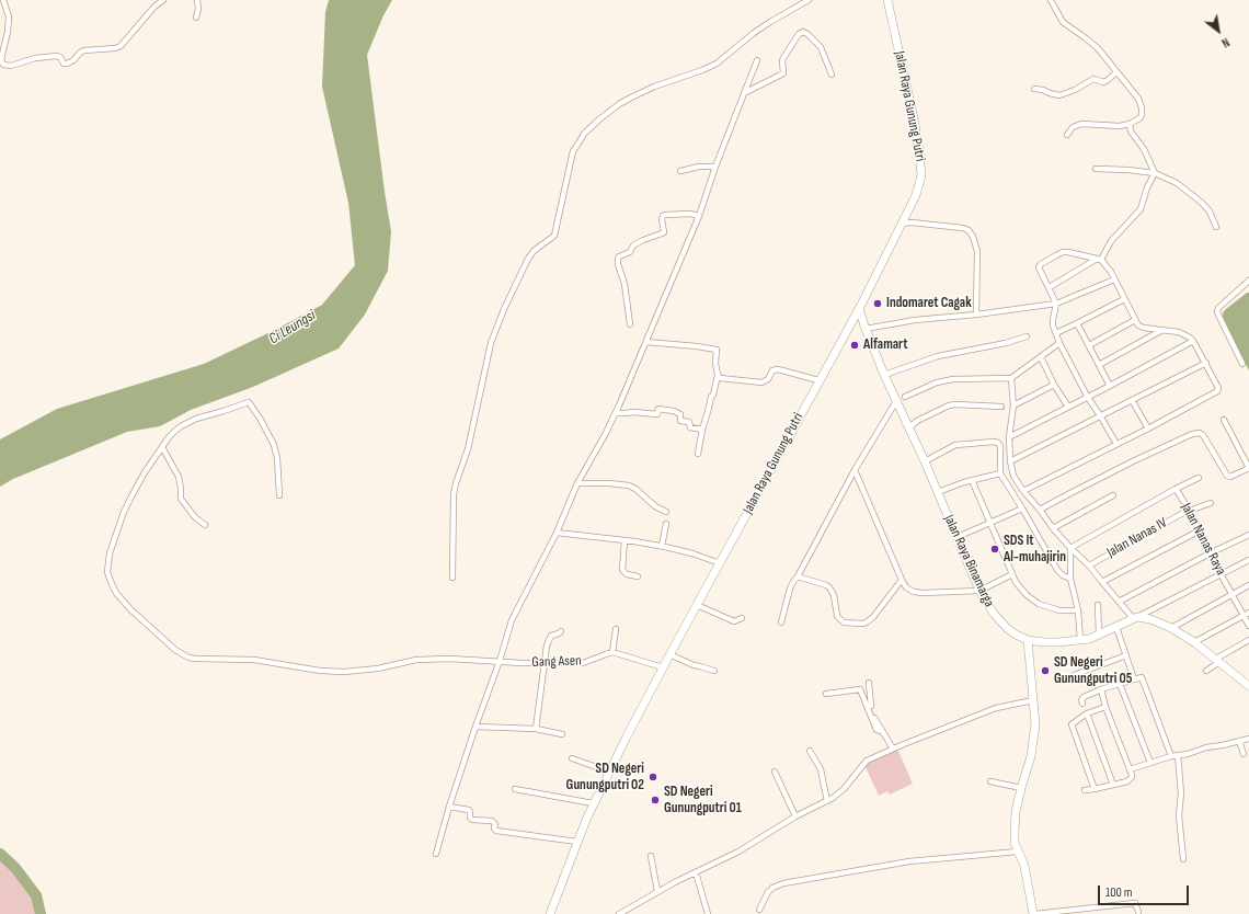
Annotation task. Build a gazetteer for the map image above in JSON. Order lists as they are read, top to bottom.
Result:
{
  "streets": {
    "main road": ["Jalan Raya Gunung Putri", "Jalan Raya Binamarga"],
    "street": ["Jalan Nanas IV", "Jalan Nanas Raya", "Gang Asen"]
  },
  "crossings": [
    ["Jalan Raya Gunung Putri", "Jalan Raya Binamarga"],
    ["Jalan Nanas IV", "Jalan Nanas Raya"]
  ],
  "water": ["Ci Leungsi"],
  "places": [
    "Indomaret Cagak",
    "Alfamart",
    "SDS It Al-muhajirin",
    "SD Negeri Gunungputri 05",
    "SD Negeri Gunungputri 02",
    "SD Negeri Gunungputri 01"
  ],
  "scale_bar": "100 m",
  "north": "bottom right"
}
